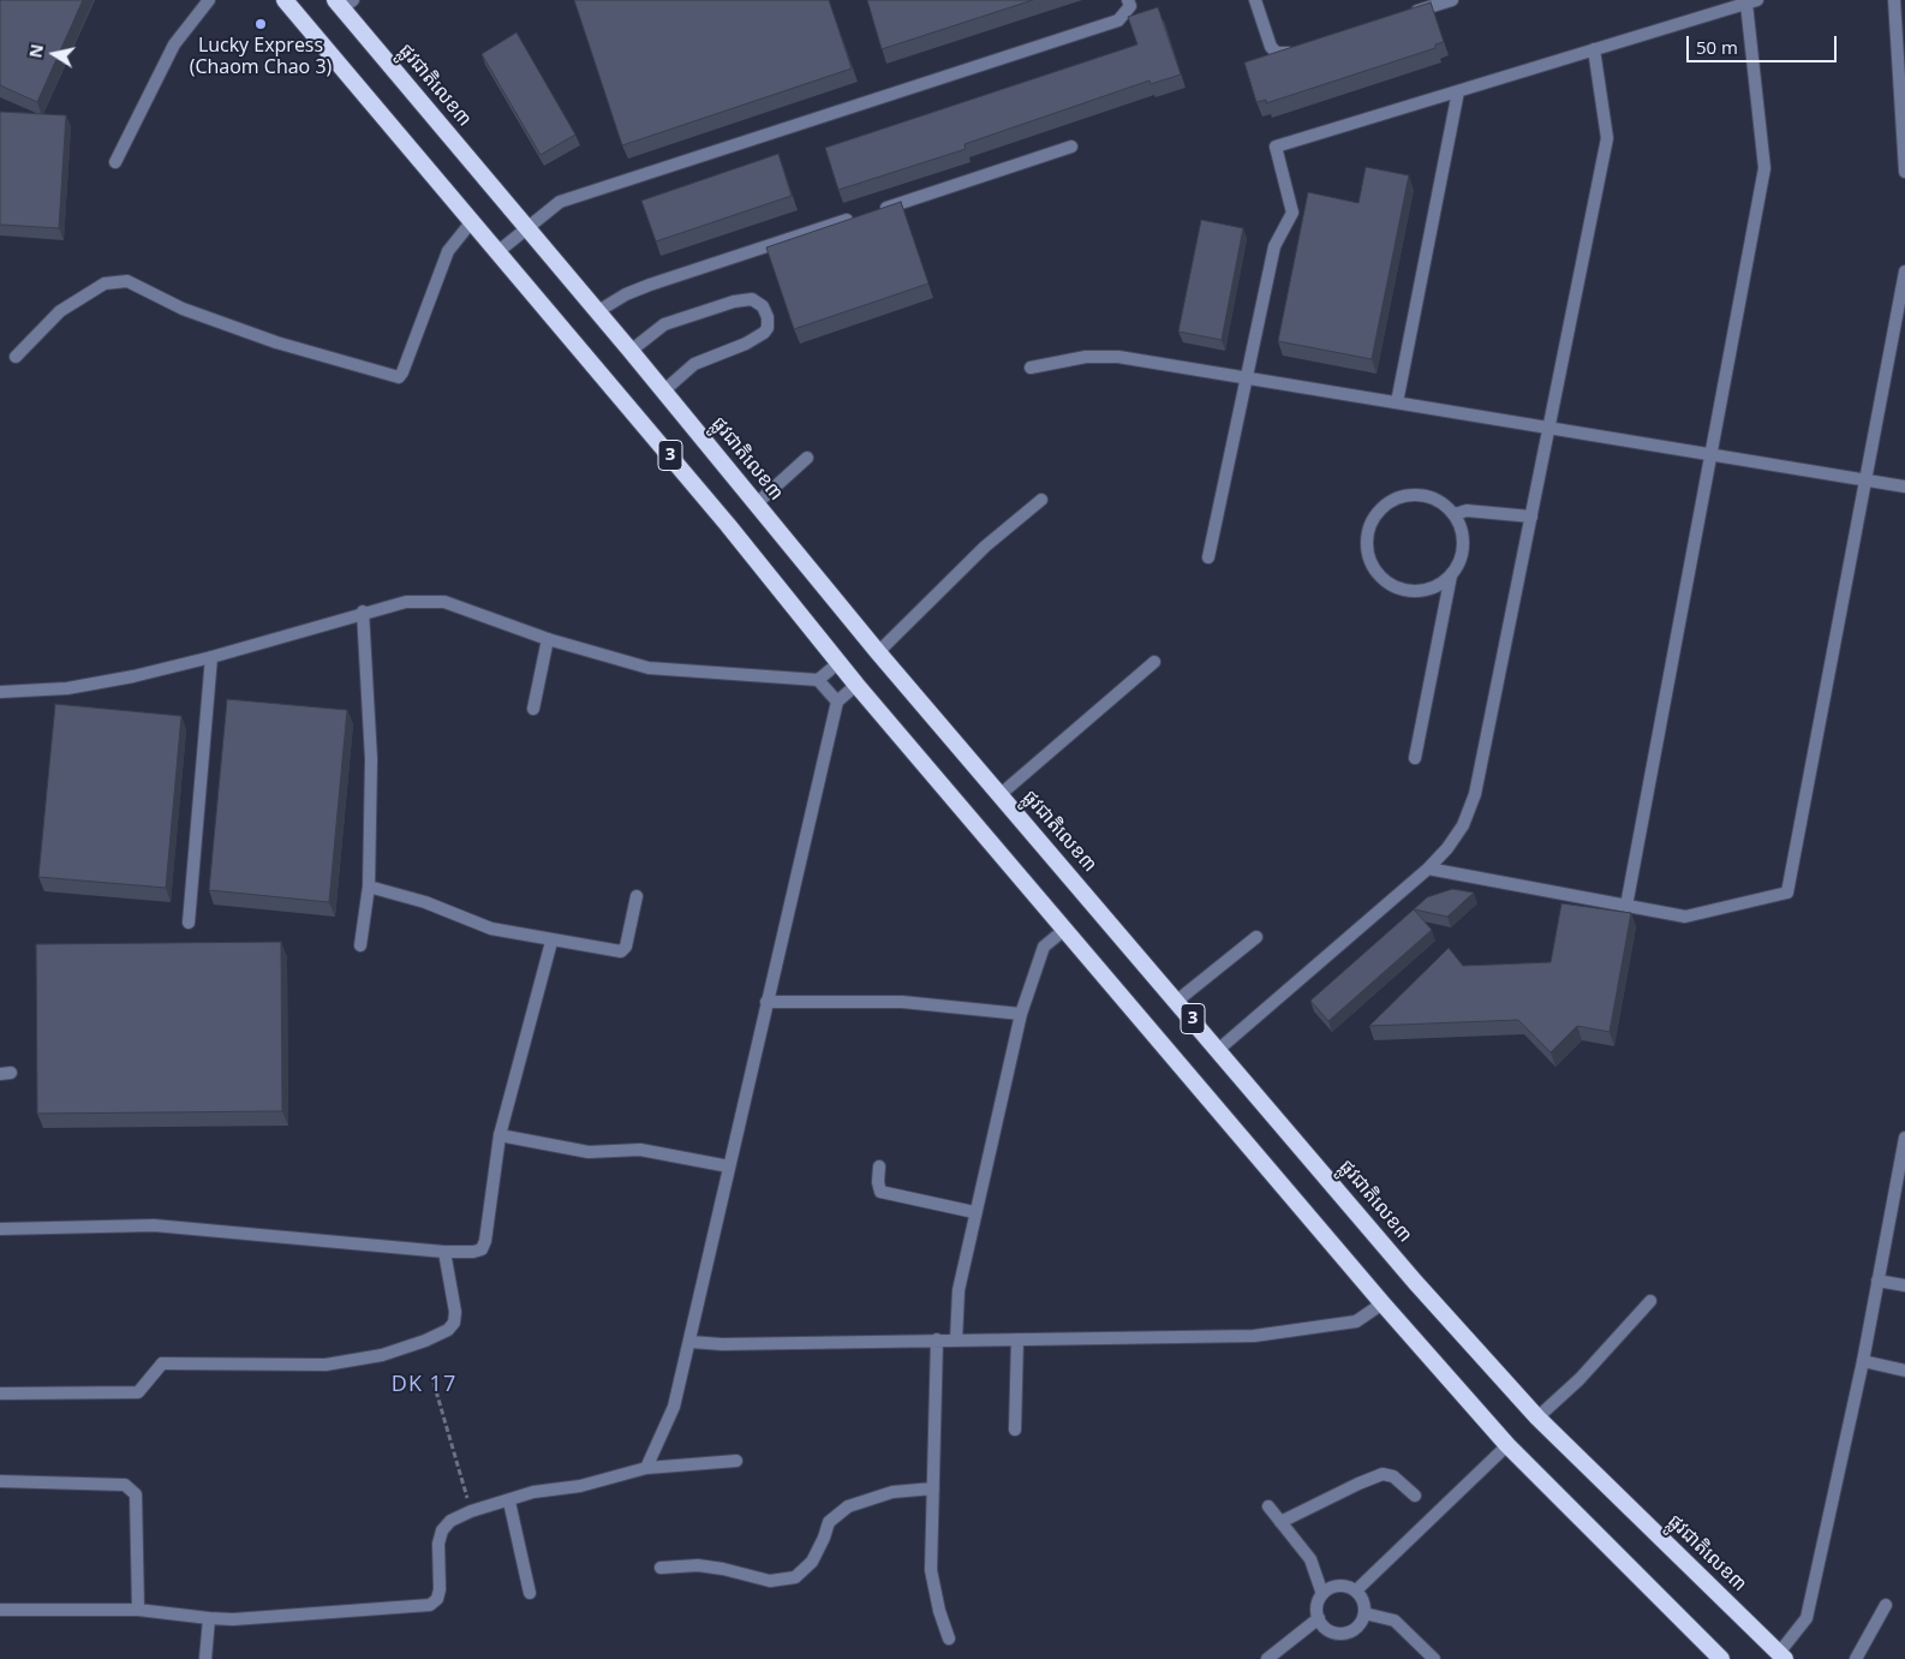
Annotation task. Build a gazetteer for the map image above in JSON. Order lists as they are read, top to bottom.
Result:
{
  "streets": {
    "highway": ["ផ្លូវជាតិលេខ៣", "3"]
  },
  "districts": ["DK 17"],
  "places": ["Lucky Express (Chaom Chao 3)"],
  "scale_bar": "50 m",
  "north": "left"
}
